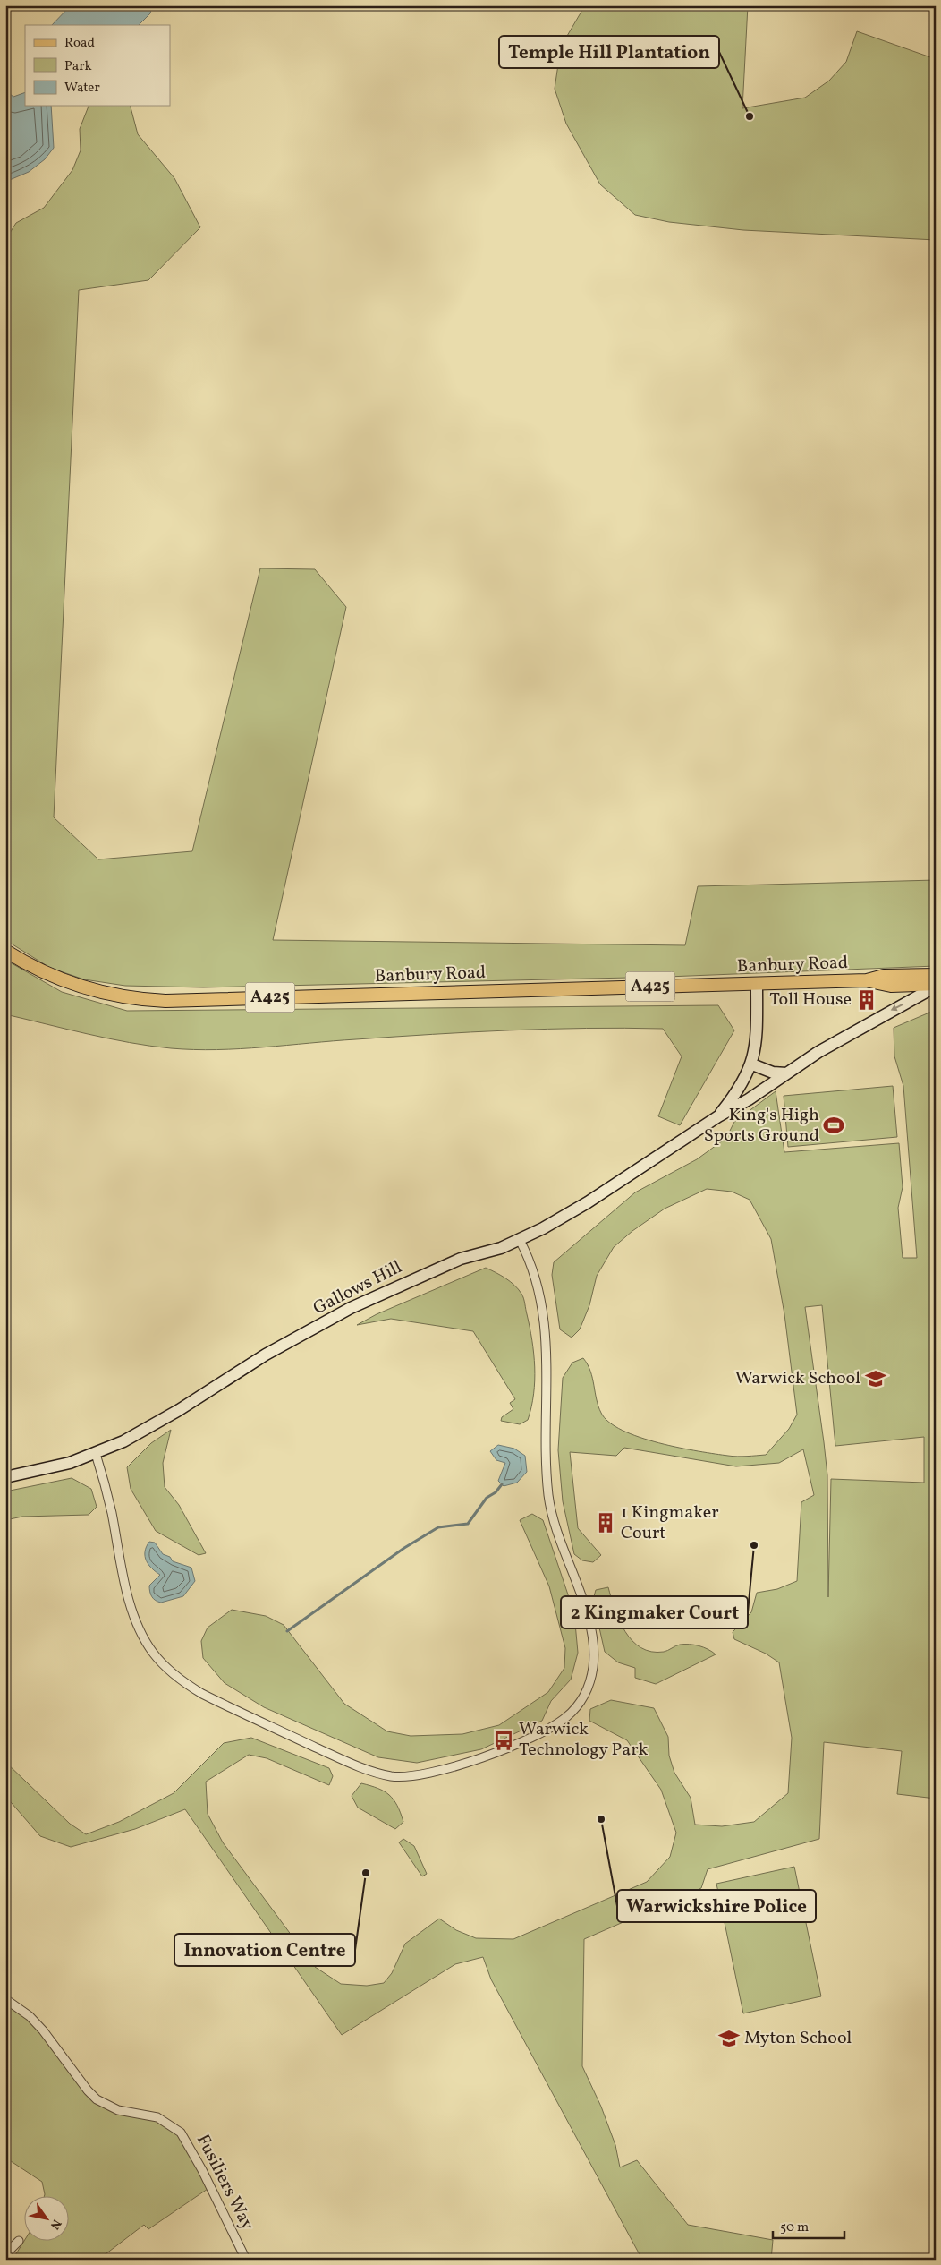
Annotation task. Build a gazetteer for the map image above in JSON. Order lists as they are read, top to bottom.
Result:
{
  "streets": {
    "main road": ["Banbury Road", "A425"],
    "street": ["Gallows Hill", "Fusiliers Way"]
  },
  "crossings": [
    ["Banbury Road", "Gallows Hill"]
  ],
  "places": {
    "other": [
      "Temple Hill Plantation",
      "2 Kingmaker Court",
      "Warwickshire Police",
      "Innovation Centre"
    ],
    "building": ["Toll House", "1 Kingmaker Court"],
    "sports": ["King's High Sports Ground"],
    "school or university": ["Warwick School", "Myton School"],
    "bus stop": ["Warwick Technology Park"]
  },
  "legend": ["Road", "Park", "Water"],
  "scale_bar": "50 m",
  "north": "bottom right"
}
